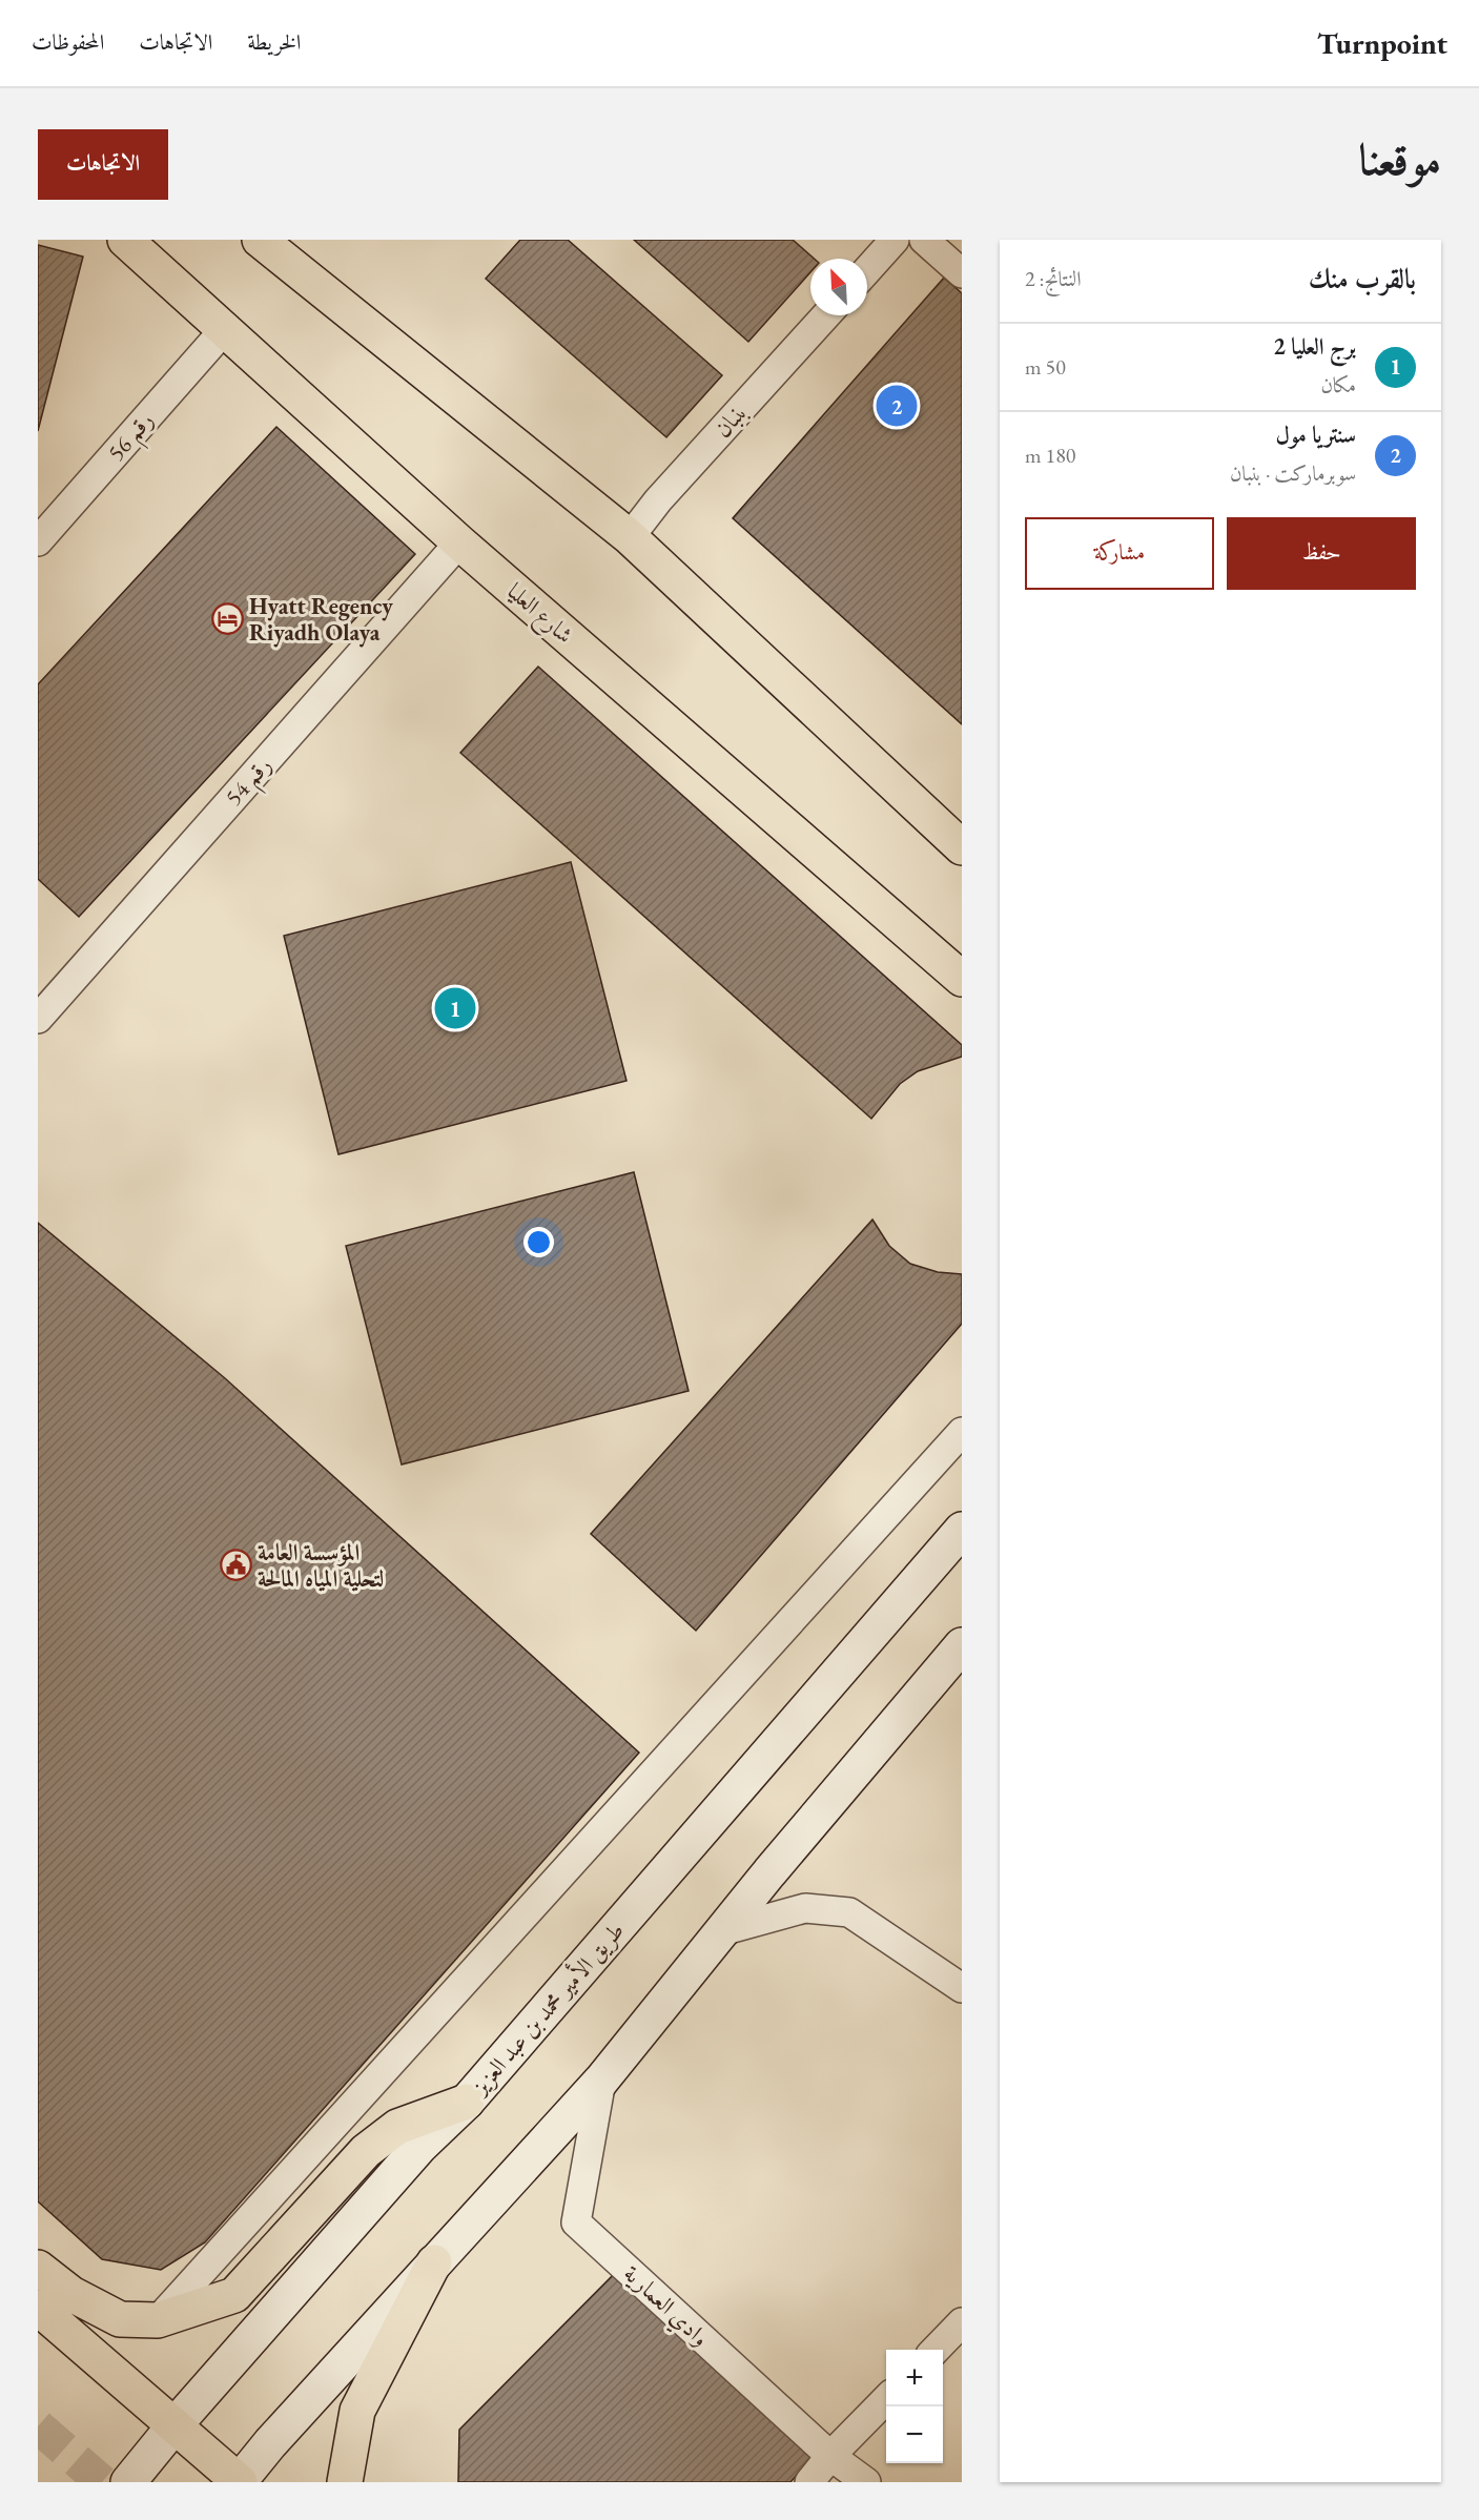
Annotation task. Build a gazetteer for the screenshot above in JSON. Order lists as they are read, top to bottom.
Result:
{
  "streets": {
    "main road": ["شارع العليا", "طريق الأمير محمد بن عبد العزيز"],
    "street": [
      "بنبان",
      "رقم 56",
      "رقم 54",
      "وادي العمارية"
    ]
  },
  "crossings": [
    ["رقم 56", "شارع العليا"],
    ["شارع العليا", "رقم 54"]
  ],
  "places": {
    "hotel": ["Hyatt Regency Riyadh Olaya"],
    "public building": ["المؤسسة العامة لتحلية المياه المالحة"]
  },
  "north": "top left",
  "page": {
    "header": "Turnpoint",
    "nav": ["الخريطة", "الاتجاهات", "المحفوظات"],
    "title": "موقعنا",
    "buttons": [
      "الاتجاهات",
      ["حفظ", "مشاركة"]
    ],
    "heading": ["بالقرب منك", "النتائج: 2"],
    "list": [
      {
        "mark": "1",
        "name": "برج العليا 2",
        "note": "مكان",
        "value": "50 m"
      },
      {
        "mark": "2",
        "name": "سنتريا مول",
        "note": "سوبرماركت · بنبان",
        "value": "180 m"
      }
    ],
    "pins": ["2", "1"],
    "map_buttons": ["+", "−"]
  }
}
